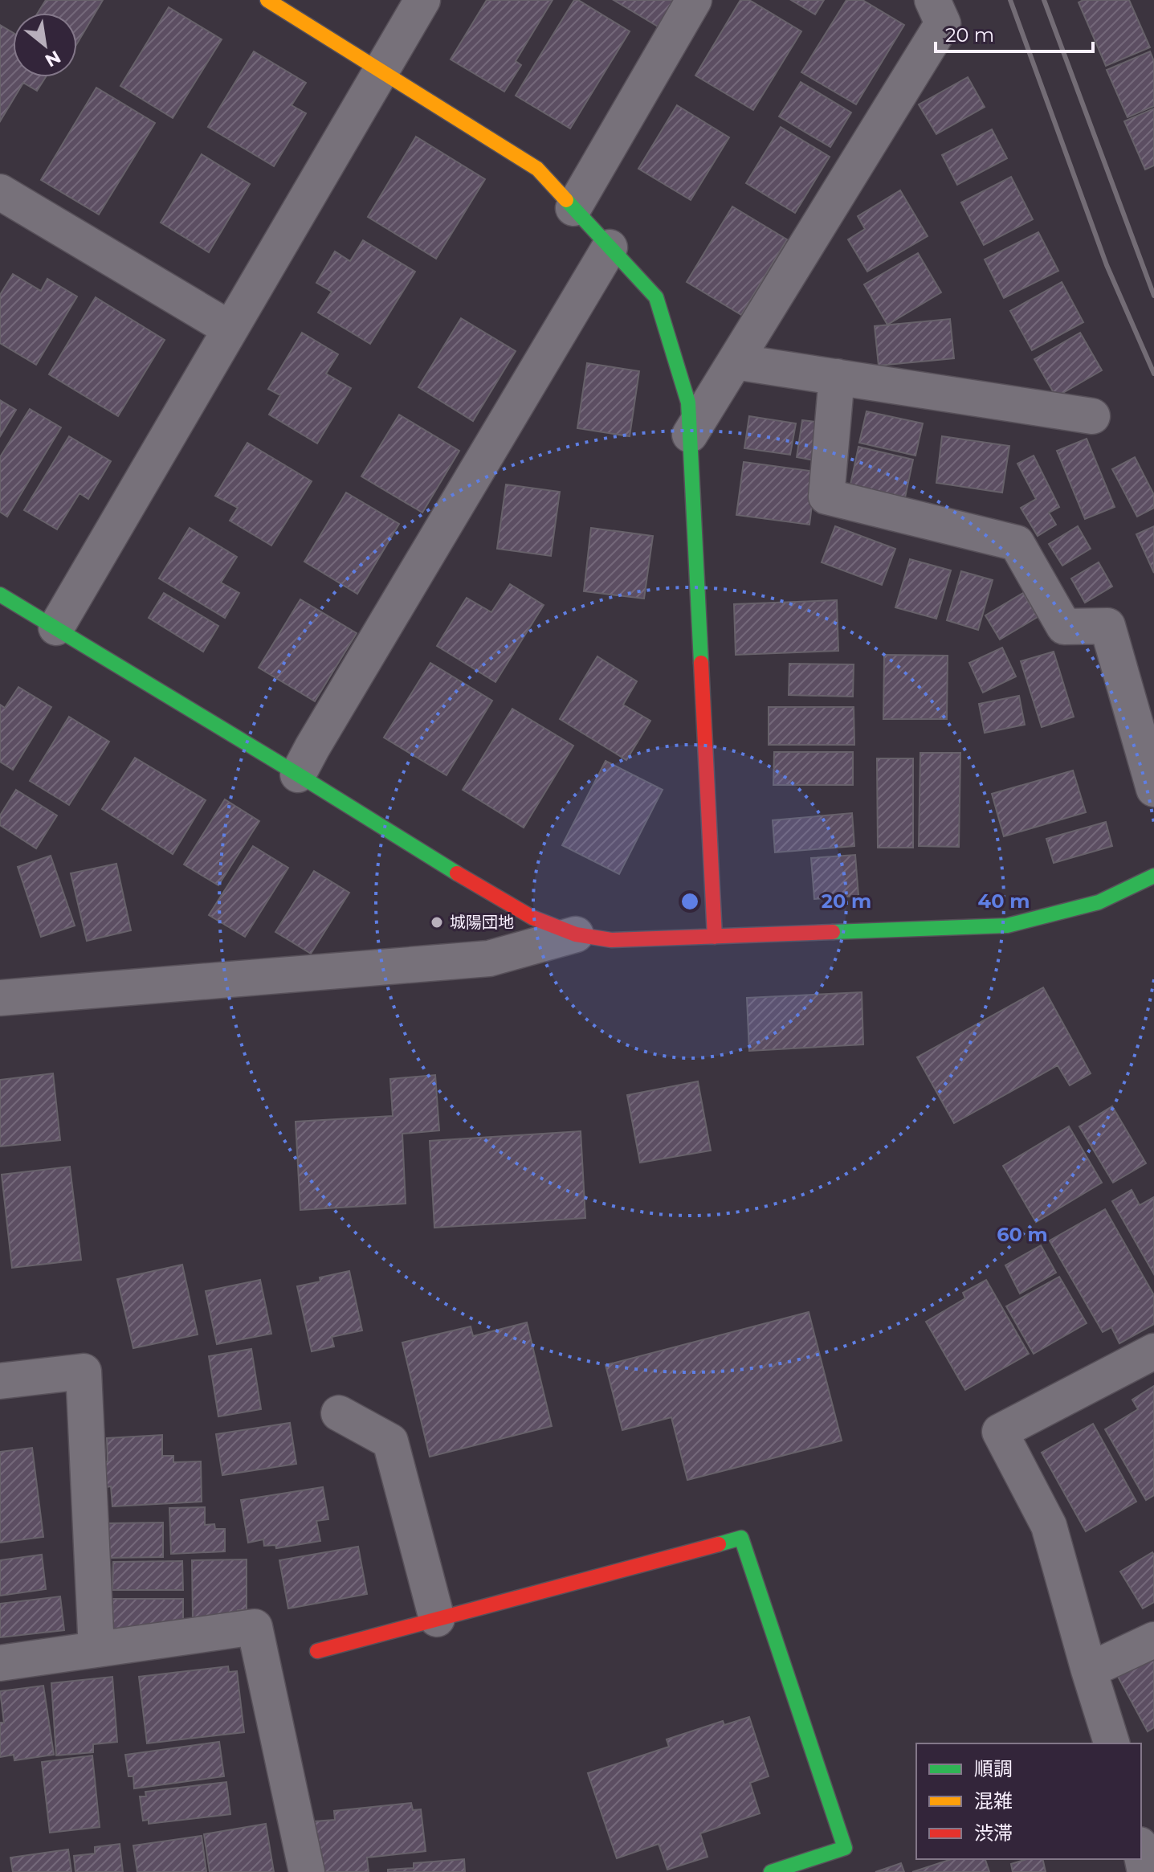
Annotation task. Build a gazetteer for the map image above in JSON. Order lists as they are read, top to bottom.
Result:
{
  "places": ["城陽団地"],
  "legend": ["順調", "混雑", "渋滞"],
  "scale_bar": "20 m",
  "north": "bottom right",
  "rings": ["20 m", "40 m", "60 m"]
}
